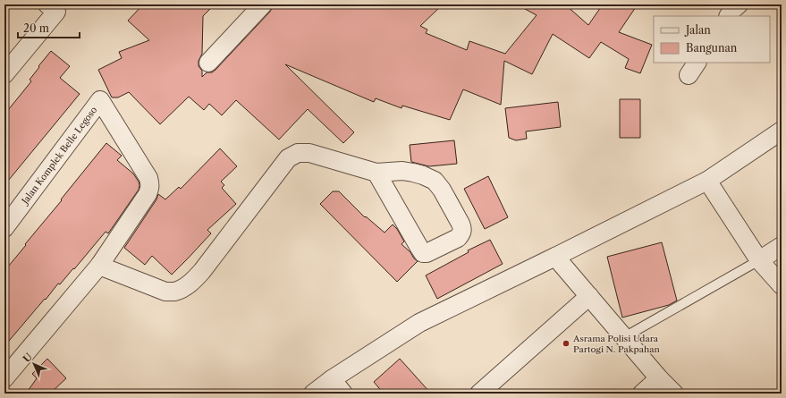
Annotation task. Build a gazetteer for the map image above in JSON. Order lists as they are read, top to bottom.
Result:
{
  "streets": {
    "street": ["Jalan Komplek Belle Legoso"]
  },
  "places": ["Asrama Polisi Udara Partogi N. Pakpahan"],
  "legend": ["Jalan", "Bangunan"],
  "scale_bar": "20 m",
  "north": "top left"
}
